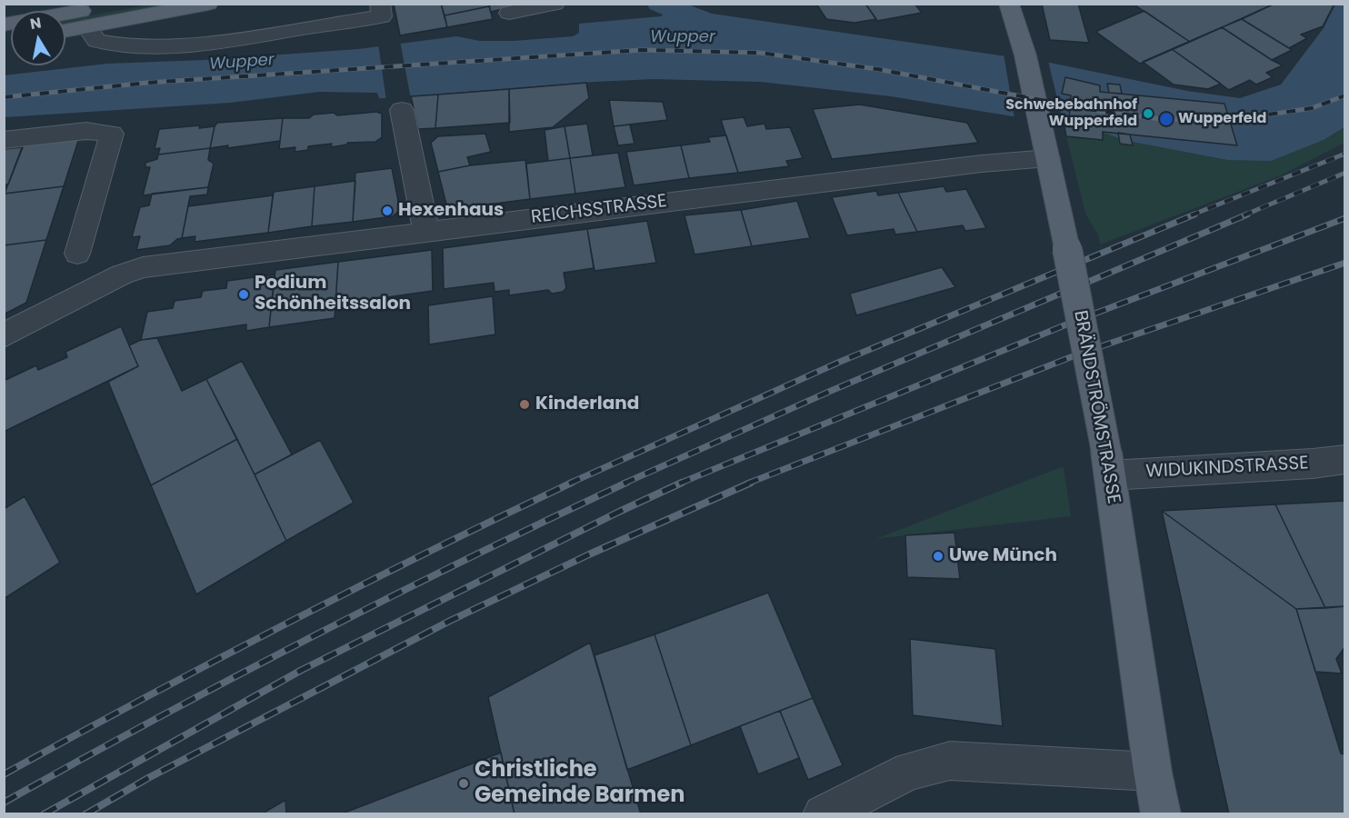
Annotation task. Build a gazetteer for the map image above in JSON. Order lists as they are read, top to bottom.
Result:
{
  "streets": {
    "main road": ["BRÄNDSTRÖMSTRASSE"],
    "street": ["REICHSSTRASSE", "WIDUKINDSTRASSE"]
  },
  "crossings": [
    ["REICHSSTRASSE", "BRÄNDSTRÖMSTRASSE"],
    ["BRÄNDSTRÖMSTRASSE", "WIDUKINDSTRASSE"]
  ],
  "water": ["Wupper"],
  "places": [
    "Schwebebahnhof Wupperfeld",
    "Wupperfeld",
    "Hexenhaus",
    "Podium Schönheitssalon",
    "Kinderland",
    "Uwe Münch",
    "Christliche Gemeinde Barmen"
  ],
  "north": "top"
}
